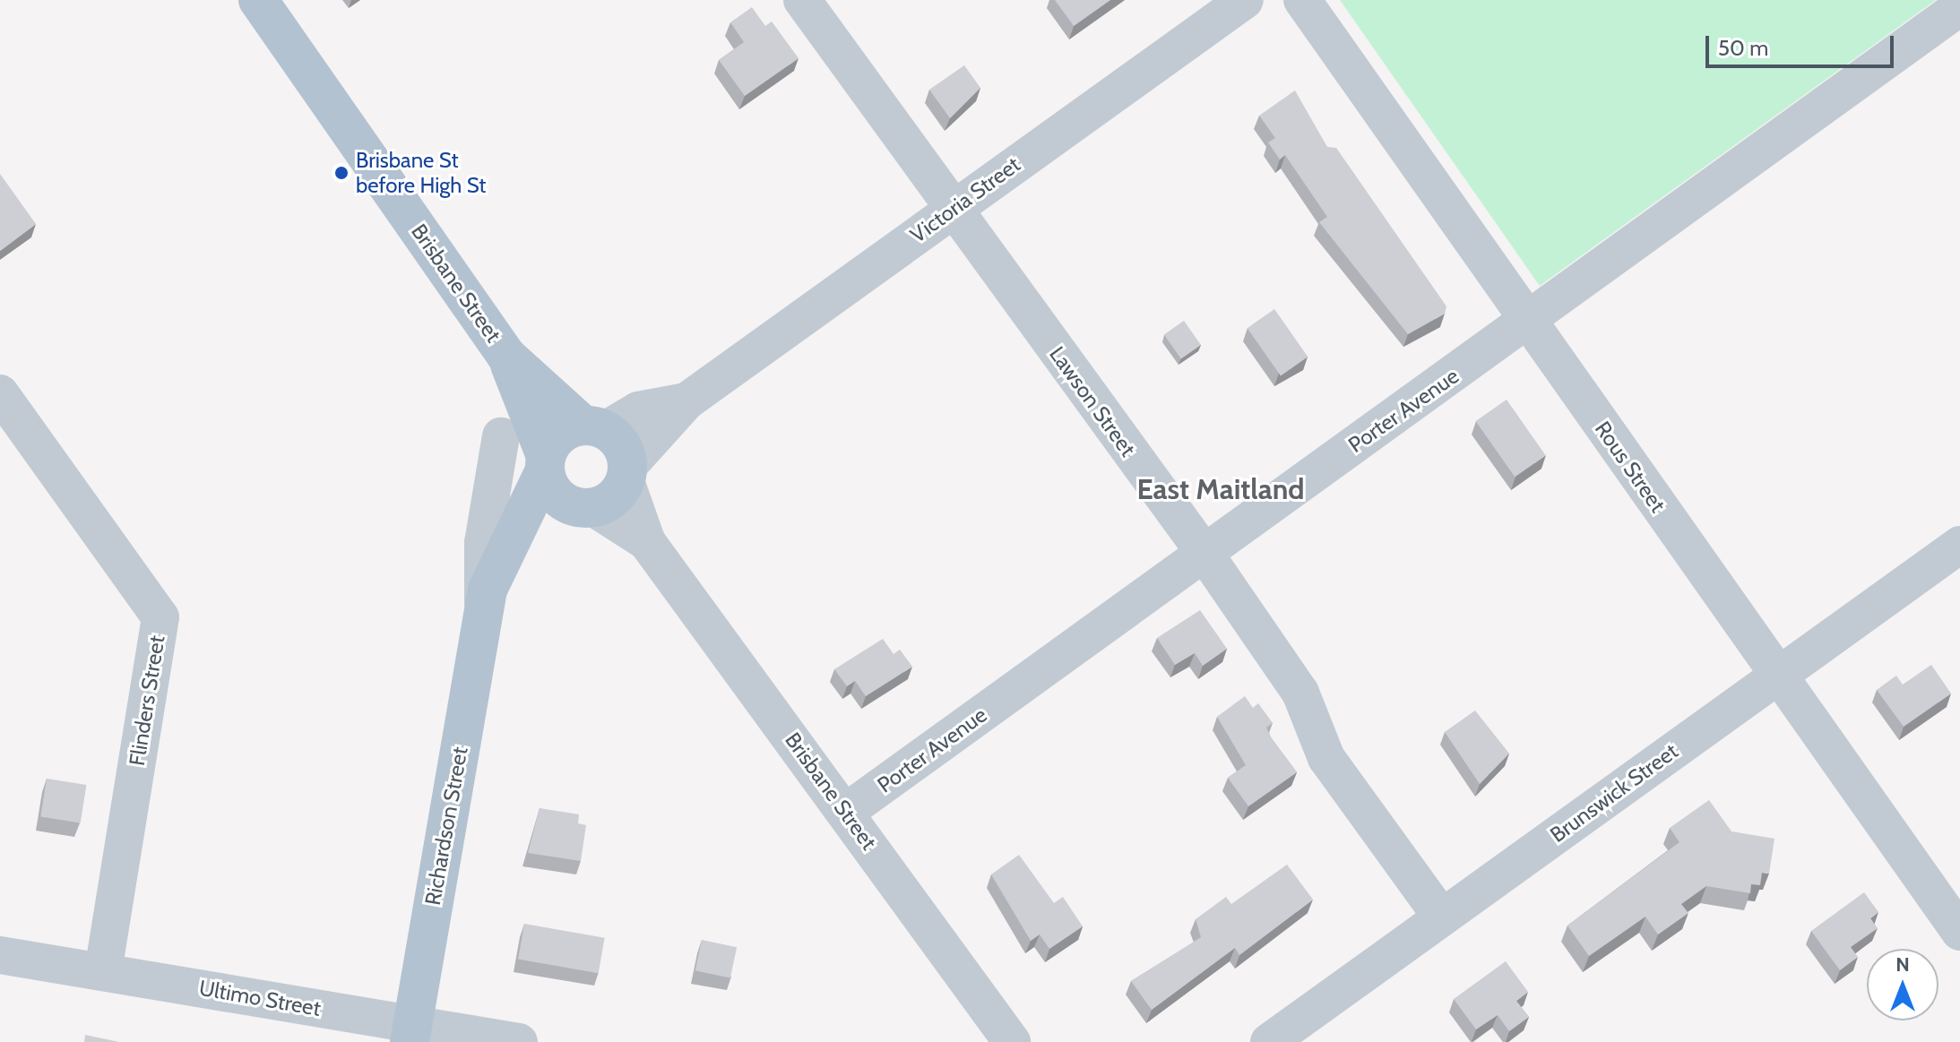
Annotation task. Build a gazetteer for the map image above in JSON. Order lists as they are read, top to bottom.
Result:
{
  "streets": {
    "main road": ["Brisbane Street", "Richardson Street"],
    "street": [
      "Victoria Street",
      "Lawson Street",
      "Porter Avenue",
      "Rous Street",
      "Flinders Street",
      "Brunswick Street",
      "Ultimo Street"
    ]
  },
  "crossings": [
    ["Victoria Street", "Brisbane Street"],
    ["Victoria Street", "Lawson Street"],
    ["Victoria Street", "Richardson Street"],
    ["Brisbane Street", "Porter Avenue"],
    ["Brisbane Street", "Richardson Street"],
    ["Lawson Street", "Porter Avenue"],
    ["Lawson Street", "Brunswick Street"],
    ["Porter Avenue", "Rous Street"],
    ["Rous Street", "Brunswick Street"],
    ["Flinders Street", "Ultimo Street"],
    ["Richardson Street", "Ultimo Street"]
  ],
  "districts": ["East Maitland"],
  "places": ["Brisbane St before High St"],
  "scale_bar": "50 m",
  "north": "top"
}
